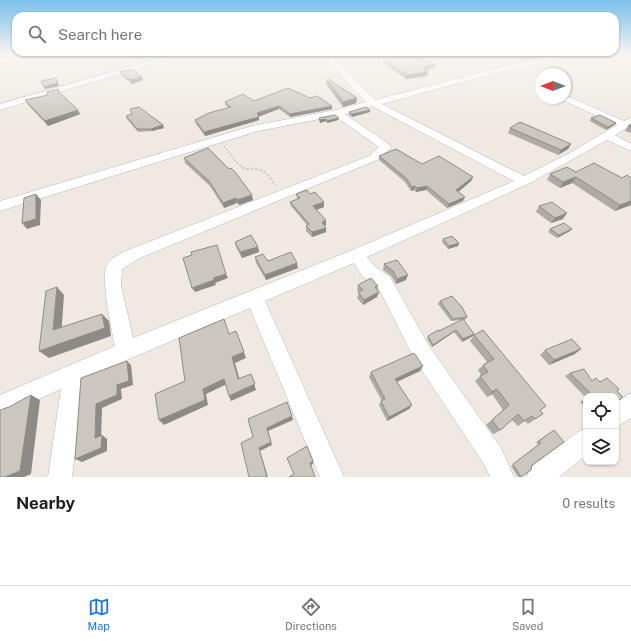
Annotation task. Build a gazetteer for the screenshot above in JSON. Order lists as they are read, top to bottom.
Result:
{
  "north": "left",
  "page": {
    "search": "Search here",
    "heading": ["Nearby", "0 results"],
    "nav": ["Map", "Directions", "Saved"]
  }
}
